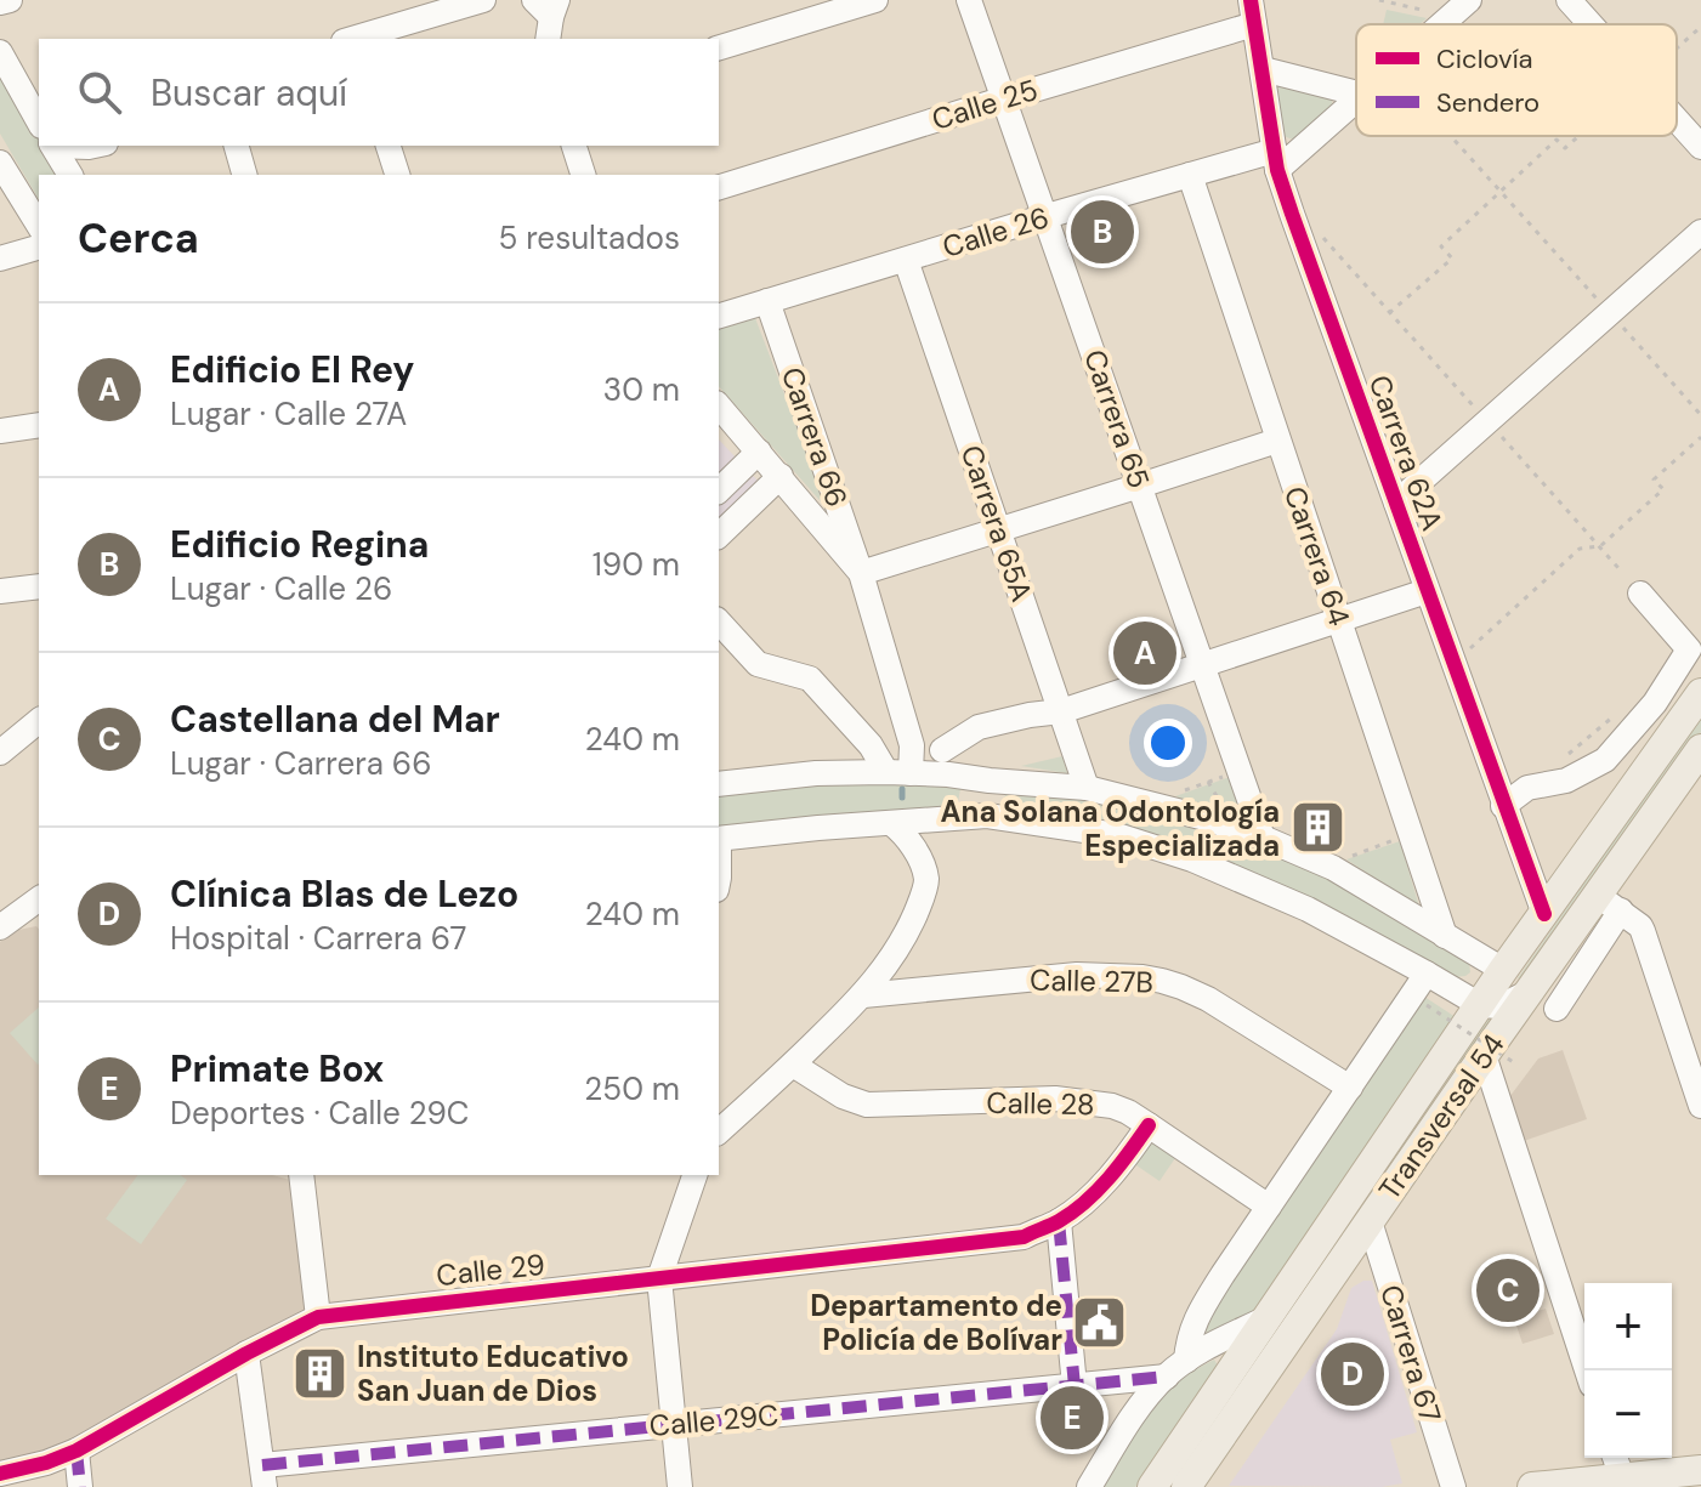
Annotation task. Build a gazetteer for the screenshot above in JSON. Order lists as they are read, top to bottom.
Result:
{
  "streets": {
    "main road": ["Transversal 54"],
    "street": [
      "Calle 25",
      "Calle 26",
      "Carrera 65",
      "Carrera 66",
      "Carrera 62A",
      "Carrera 65A",
      "Carrera 64",
      "Calle 27B",
      "Calle 28",
      "Calle 29",
      "Carrera 67",
      "Calle 29C"
    ]
  },
  "crossings": [
    ["Calle 25", "Carrera 65"],
    ["Calle 25", "Carrera 62A"],
    ["Calle 26", "Carrera 65"],
    ["Calle 26", "Carrera 66"],
    ["Calle 26", "Carrera 62A"],
    ["Calle 26", "Carrera 65A"],
    ["Calle 26", "Carrera 64"],
    ["Carrera 62A", "Transversal 54"],
    ["Calle 28", "Calle 29"],
    ["Transversal 54", "Carrera 67"]
  ],
  "places": {
    "building": ["Ana Solana Odontología Especializada", "Instituto Educativo San Juan de Dios"],
    "public building": ["Departamento de Policía de Bolívar"]
  },
  "legend": ["Ciclovía", "Sendero"],
  "page": {
    "search": "Buscar aquí",
    "heading": ["Cerca", "5 resultados"],
    "pins": [
      "B",
      "A",
      "C",
      "D",
      "E"
    ],
    "list": [
      {
        "mark": "A",
        "name": "Edificio El Rey",
        "note": "Lugar · Calle 27A",
        "value": "30 m"
      },
      {
        "mark": "B",
        "name": "Edificio Regina",
        "note": "Lugar · Calle 26",
        "value": "190 m"
      },
      {
        "mark": "C",
        "name": "Castellana del Mar",
        "note": "Lugar · Carrera 66",
        "value": "240 m"
      },
      {
        "mark": "D",
        "name": "Clínica Blas de Lezo",
        "note": "Hospital · Carrera 67",
        "value": "240 m"
      },
      {
        "mark": "E",
        "name": "Primate Box",
        "note": "Deportes · Calle 29C",
        "value": "250 m"
      }
    ],
    "map_buttons": ["+", "−"]
  }
}
